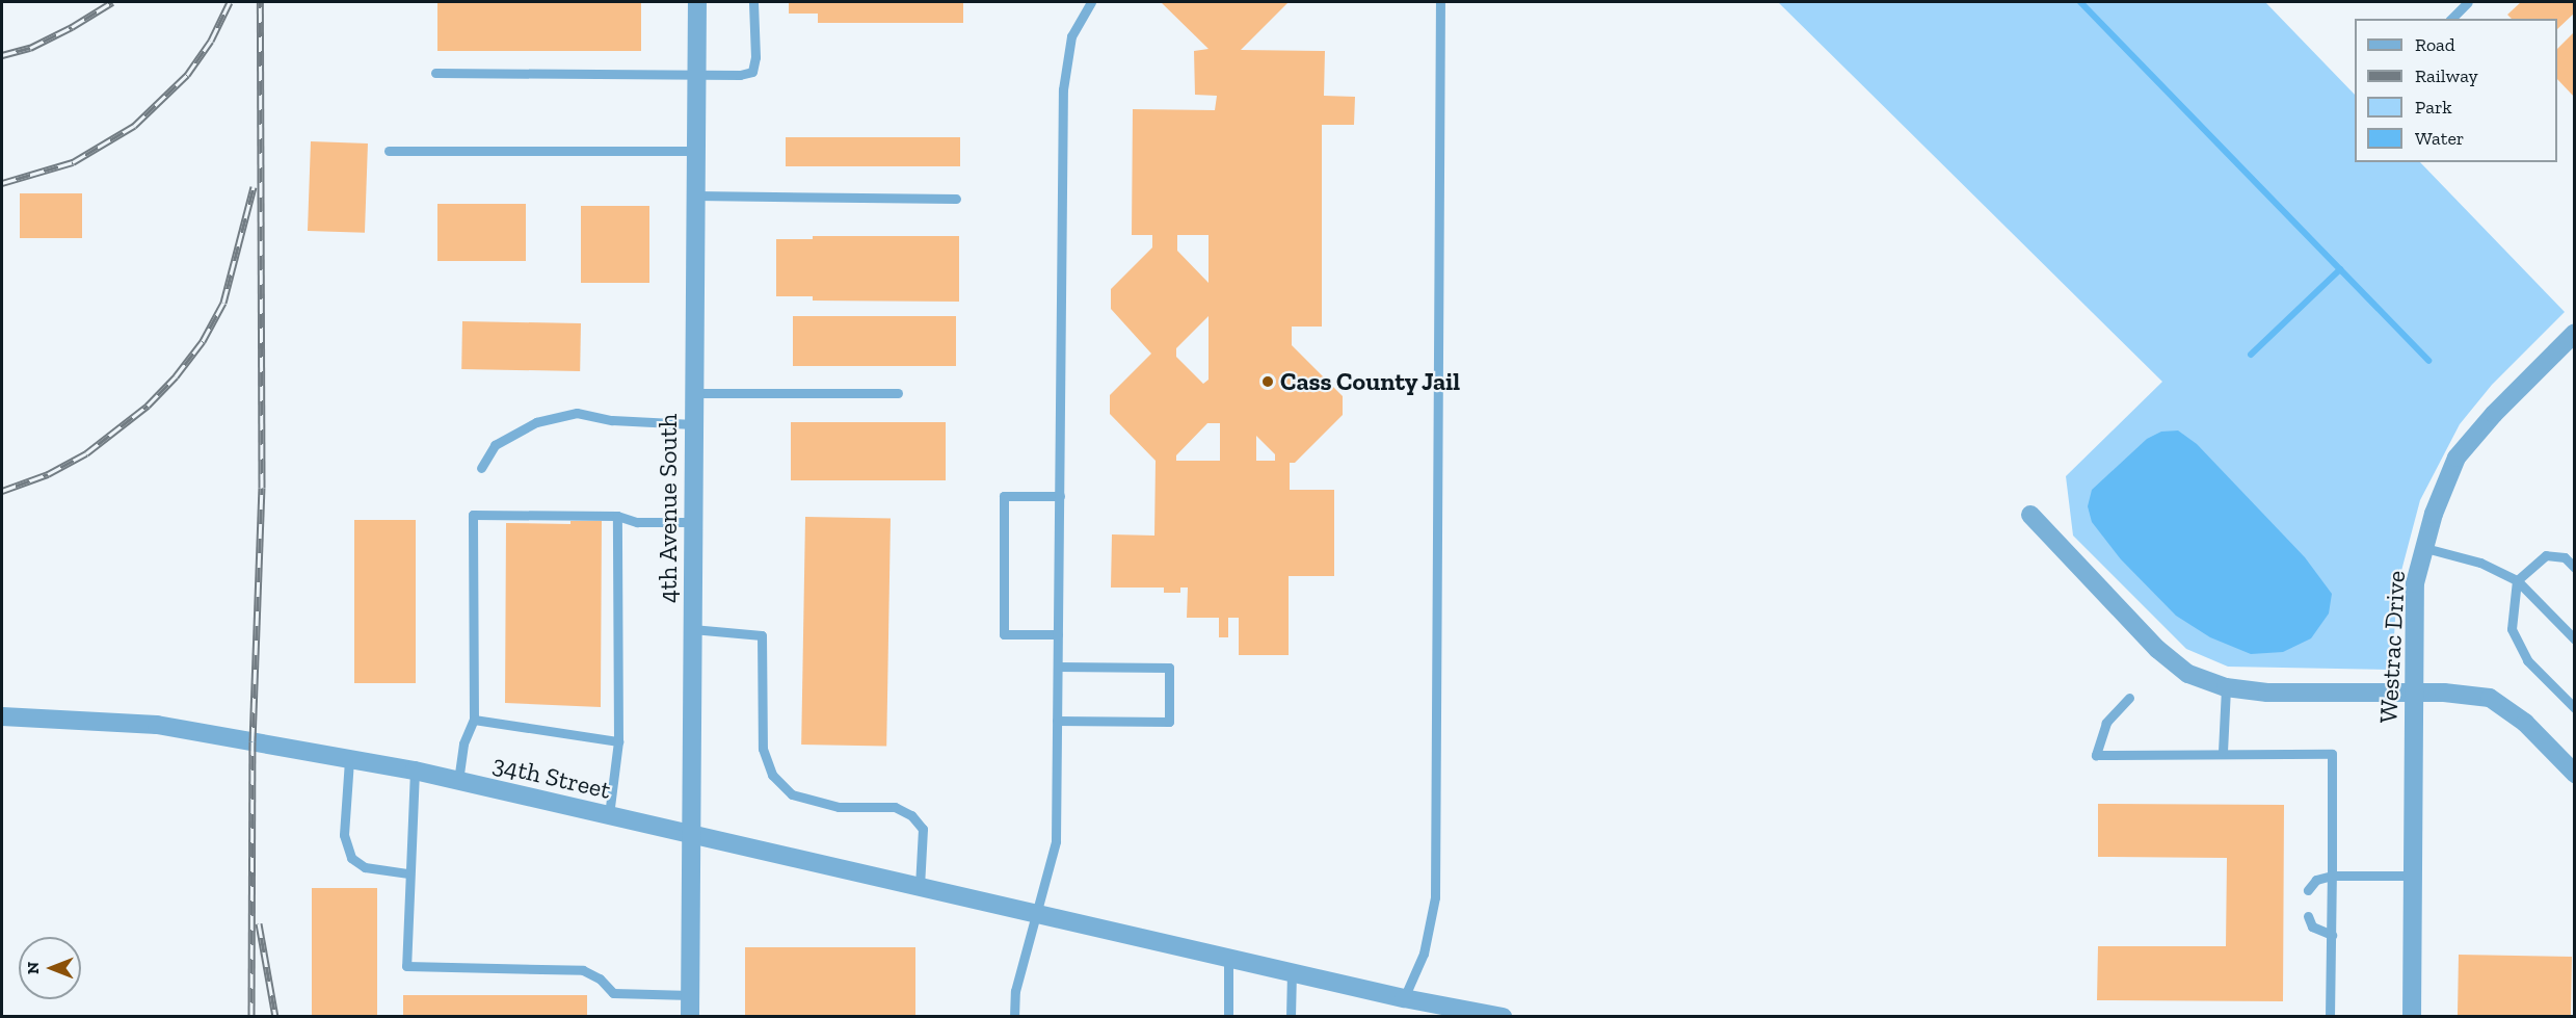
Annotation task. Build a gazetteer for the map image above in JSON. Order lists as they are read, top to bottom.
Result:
{
  "streets": {
    "street": ["4th Avenue South", "Westrac Drive", "34th Street"]
  },
  "crossings": [
    ["4th Avenue South", "34th Street"]
  ],
  "places": ["Cass County Jail"],
  "legend": [
    "Road",
    "Railway",
    "Park",
    "Water"
  ],
  "north": "left"
}
